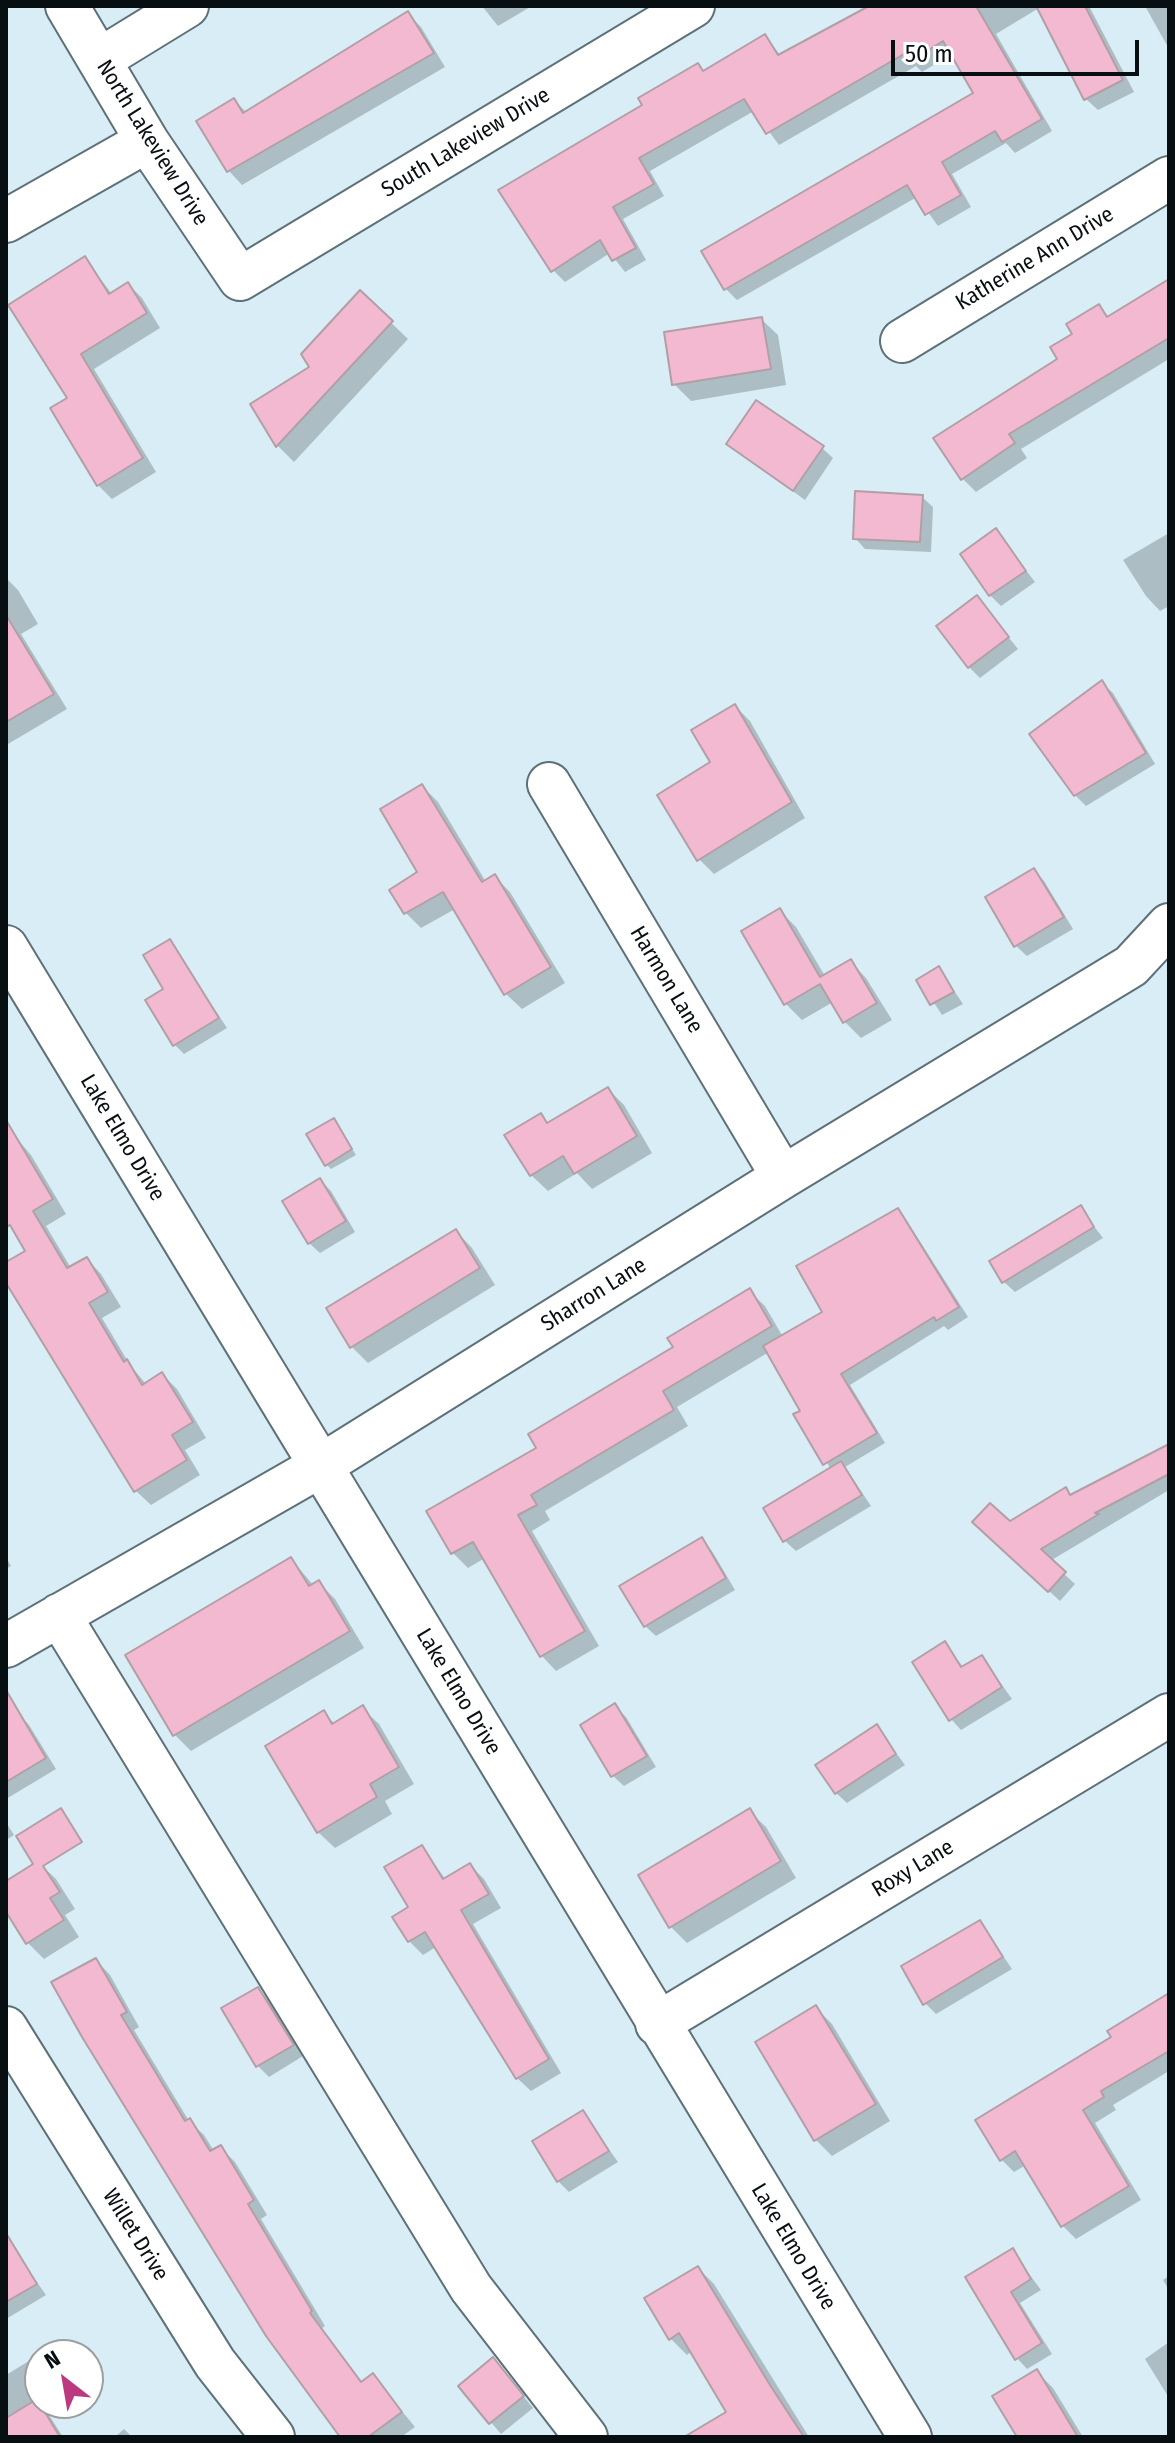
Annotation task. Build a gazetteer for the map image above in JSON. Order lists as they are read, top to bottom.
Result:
{
  "streets": {
    "street": [
      "North Lakeview Drive",
      "South Lakeview Drive",
      "Katherine Ann Drive",
      "Harmon Lane",
      "Lake Elmo Drive",
      "Sharron Lane",
      "Roxy Lane",
      "Willet Drive"
    ]
  },
  "crossings": [
    ["North Lakeview Drive", "South Lakeview Drive"],
    ["Harmon Lane", "Sharron Lane"],
    ["Lake Elmo Drive", "Sharron Lane"],
    ["Lake Elmo Drive", "Roxy Lane"]
  ],
  "scale_bar": "50 m",
  "north": "top left"
}
